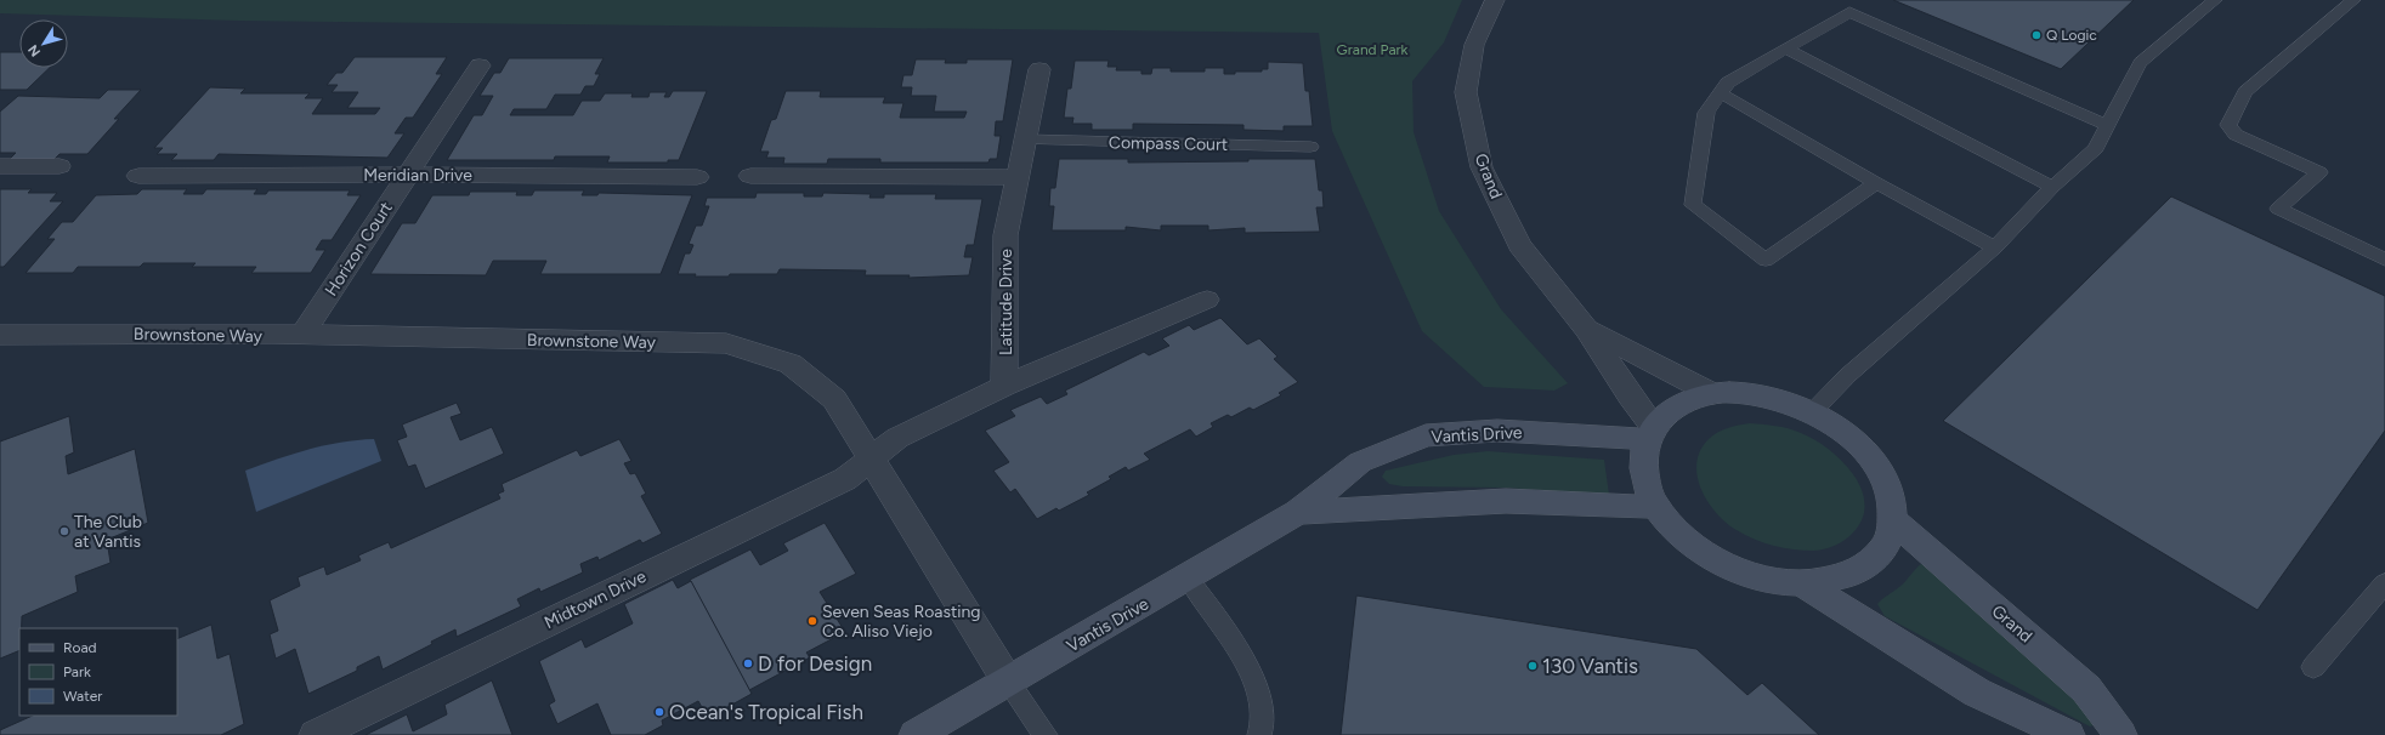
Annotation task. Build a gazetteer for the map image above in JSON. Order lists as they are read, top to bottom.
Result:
{
  "streets": {
    "street": [
      "Meridian Drive",
      "Grand",
      "Horizon Court",
      "Latitude Drive",
      "Brownstone Way",
      "Vantis Drive",
      "Midtown Drive"
    ],
    "lane": ["Compass Court"]
  },
  "crossings": [
    ["Compass Court", "Latitude Drive"],
    ["Meridian Drive", "Horizon Court"],
    ["Grand", "Vantis Drive"],
    ["Horizon Court", "Brownstone Way"],
    ["Brownstone Way", "Vantis Drive"],
    ["Brownstone Way", "Midtown Drive"]
  ],
  "parks": ["Grand Park"],
  "places": [
    "Q Logic",
    "The Club at Vantis",
    "Seven Seas Roasting Co. Aliso Viejo",
    "D for Design",
    "130 Vantis",
    "Ocean's Tropical Fish"
  ],
  "legend": ["Road", "Park", "Water"],
  "north": "bottom left"
}
